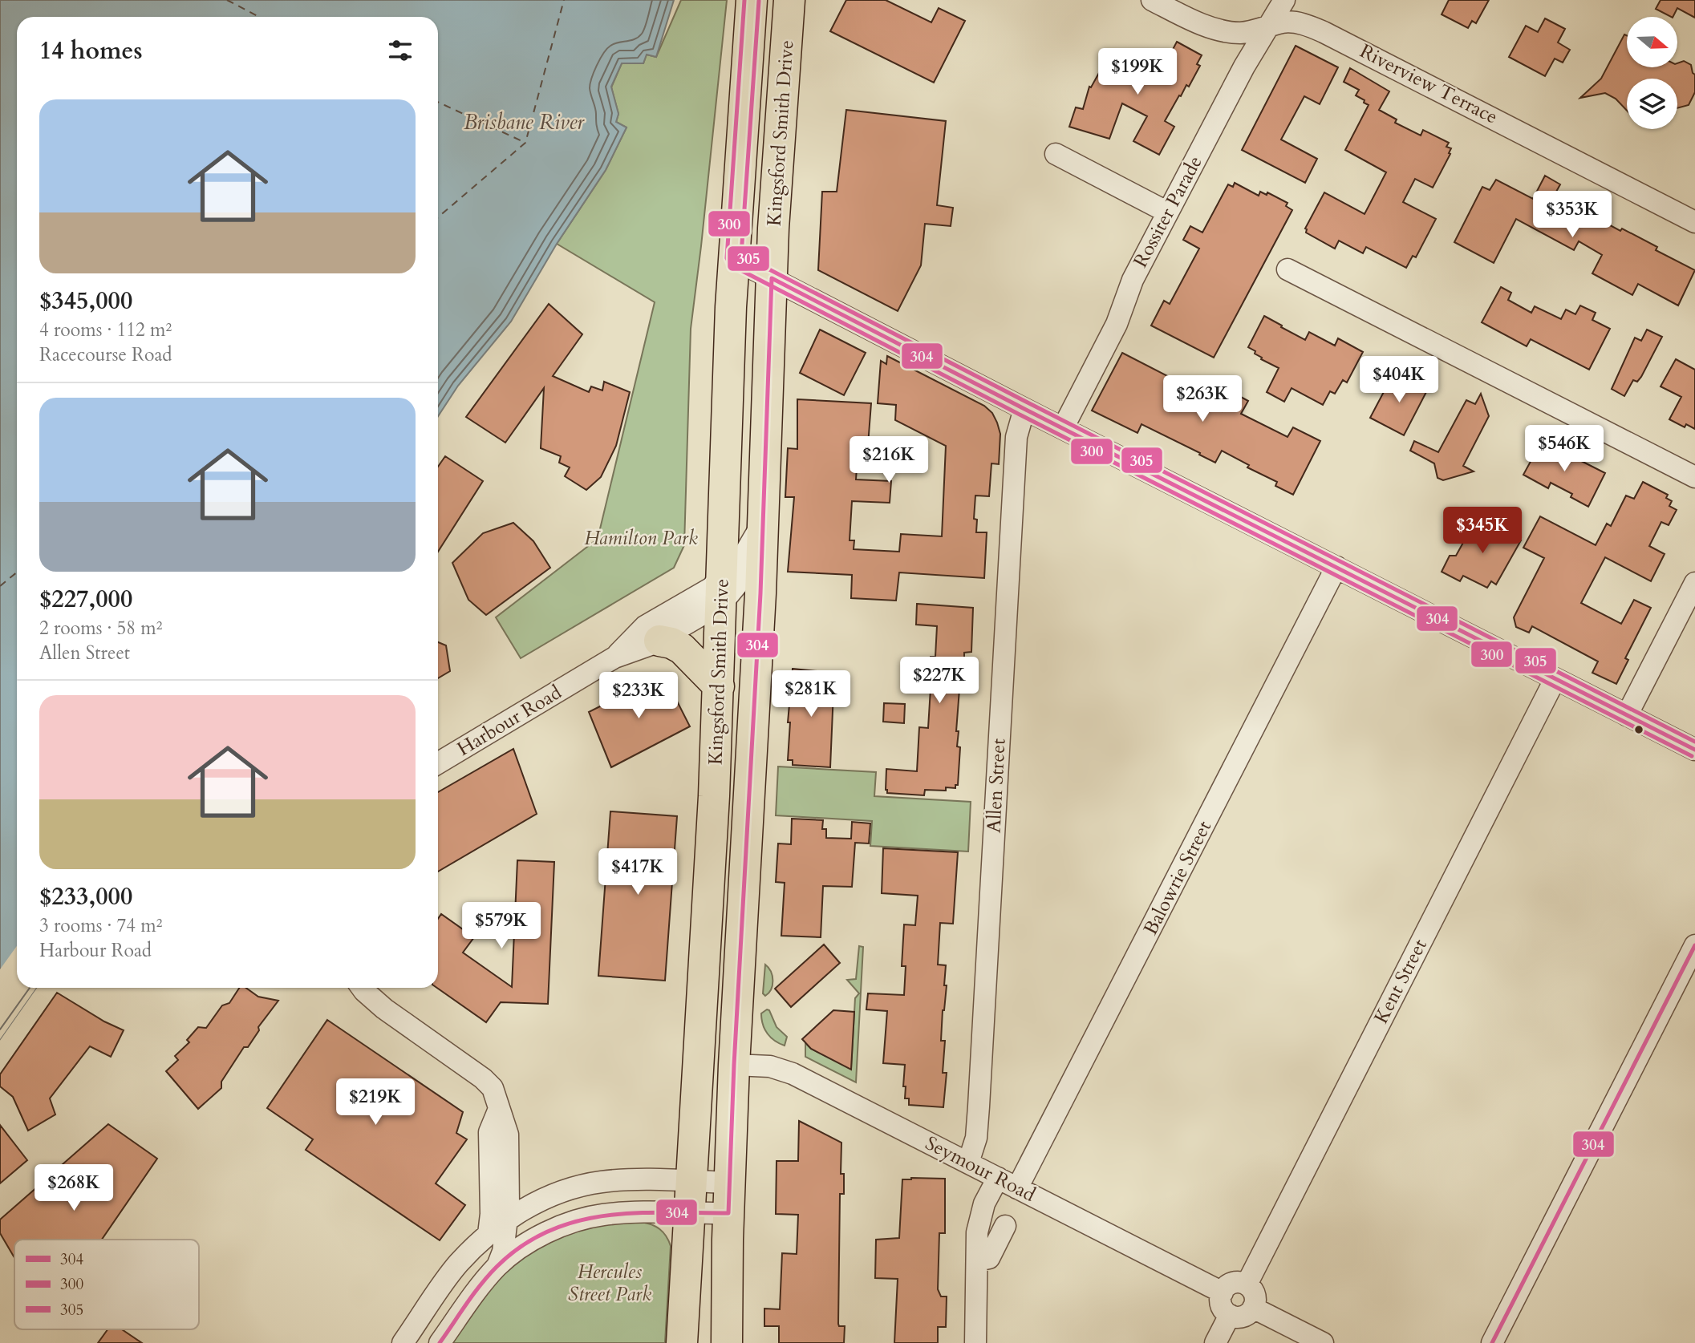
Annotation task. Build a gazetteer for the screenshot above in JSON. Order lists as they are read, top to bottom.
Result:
{
  "streets": {
    "highway": ["Kingsford Smith Drive"],
    "street": [
      "Riverview Terrace",
      "Rossiter Parade",
      "Harbour Road",
      "Allen Street",
      "Balowrie Street",
      "Kent Street",
      "Seymour Road"
    ]
  },
  "crossings": [
    ["Riverview Terrace", "Rossiter Parade"],
    ["Kingsford Smith Drive", "Harbour Road"],
    ["Kingsford Smith Drive", "Seymour Road"],
    ["Allen Street", "Seymour Road"],
    ["Balowrie Street", "Seymour Road"],
    ["Kent Street", "Seymour Road"]
  ],
  "water": ["Brisbane River"],
  "parks": ["Hamilton Park", "Hercules Street Park"],
  "lines": ["transit line 300", "transit line 305", "transit line 304"],
  "legend": ["304", "300", "305"],
  "north": "right",
  "page": {
    "heading": "14 homes",
    "price": [
      "$199K",
      "$353K",
      "$404K",
      "$263K",
      "$546K",
      "$216K",
      "$345K",
      "$227K",
      "$281K",
      "$233K",
      "$417K",
      "$579K",
      "$219K",
      "$268K"
    ],
    "list": [
      {
        "name": "$345,000",
        "note": "4 rooms · 112 m² · Racecourse Road"
      },
      {
        "name": "$227,000",
        "note": "2 rooms · 58 m² · Allen Street"
      },
      {
        "name": "$233,000",
        "note": "3 rooms · 74 m² · Harbour Road"
      }
    ]
  }
}
